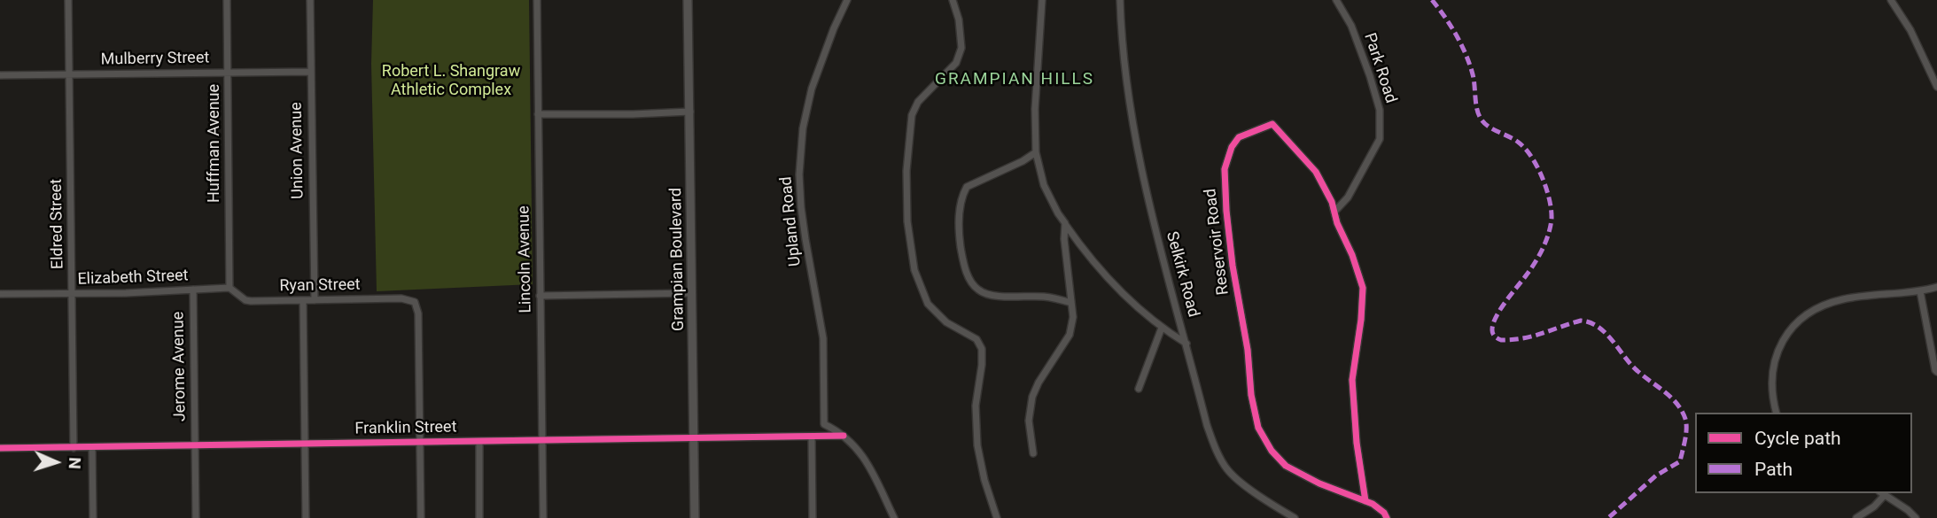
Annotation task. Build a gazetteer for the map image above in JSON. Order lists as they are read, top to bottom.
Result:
{
  "streets": {
    "street": [
      "Mulberry Street",
      "Park Road",
      "Huffman Avenue",
      "Union Avenue",
      "Upland Road",
      "Eldred Street",
      "Reservoir Road",
      "Lincoln Avenue",
      "Grampian Boulevard",
      "Selkirk Road",
      "Elizabeth Street",
      "Ryan Street",
      "Jerome Avenue",
      "Franklin Street"
    ]
  },
  "crossings": [
    ["Mulberry Street", "Huffman Avenue"],
    ["Mulberry Street", "Union Avenue"],
    ["Mulberry Street", "Eldred Street"],
    ["Park Road", "Reservoir Road"],
    ["Huffman Avenue", "Elizabeth Street"],
    ["Huffman Avenue", "Ryan Street"],
    ["Union Avenue", "Ryan Street"],
    ["Eldred Street", "Elizabeth Street"],
    ["Eldred Street", "Franklin Street"],
    ["Lincoln Avenue", "Franklin Street"],
    ["Grampian Boulevard", "Franklin Street"],
    ["Elizabeth Street", "Ryan Street"],
    ["Elizabeth Street", "Jerome Avenue"],
    ["Ryan Street", "Franklin Street"],
    ["Jerome Avenue", "Franklin Street"]
  ],
  "districts": ["GRAMPIAN HILLS"],
  "parks": ["Robert L. Shangraw Athletic Complex"],
  "legend": ["Cycle path", "Path"],
  "north": "right"
}
